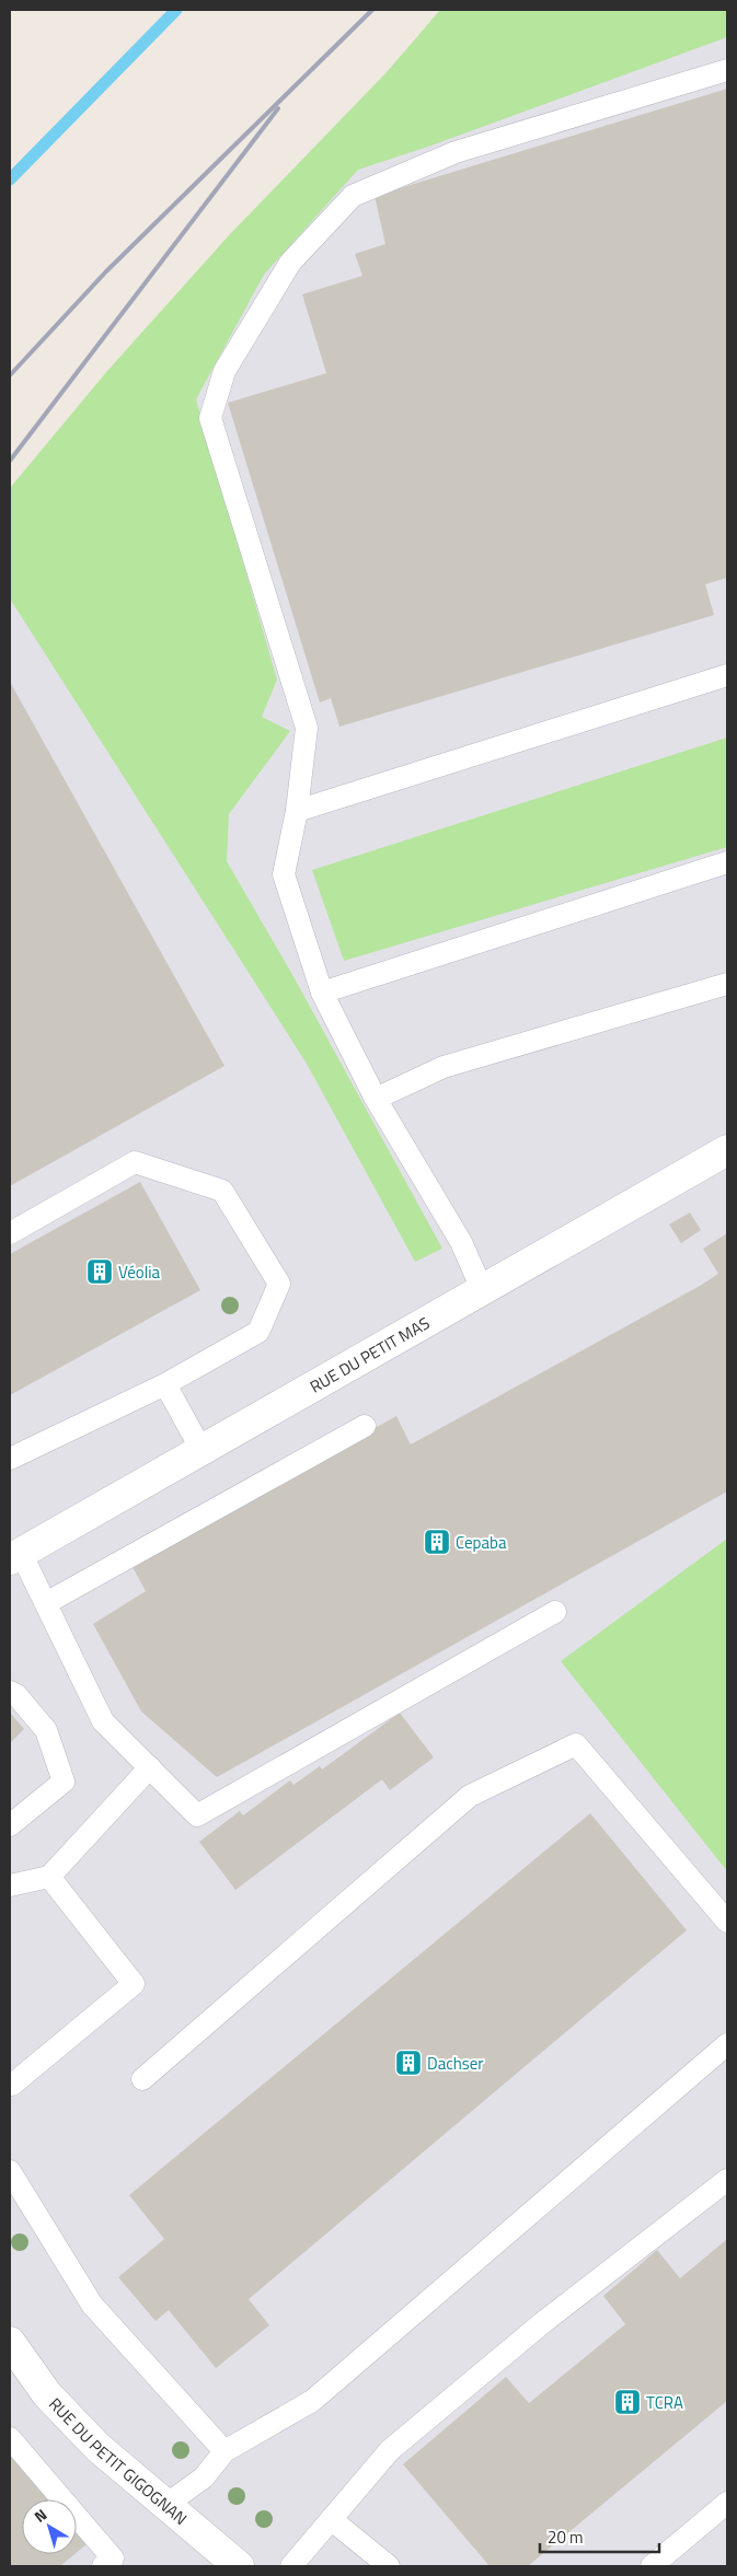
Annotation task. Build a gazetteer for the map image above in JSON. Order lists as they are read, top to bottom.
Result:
{
  "streets": {
    "street": ["RUE DU PETIT MAS", "RUE DU PETIT GIGOGNAN"]
  },
  "places": {
    "building": [
      "Véolia",
      "Cepaba",
      "Dachser",
      "TCRA"
    ]
  },
  "scale_bar": "20 m",
  "north": "top left"
}
